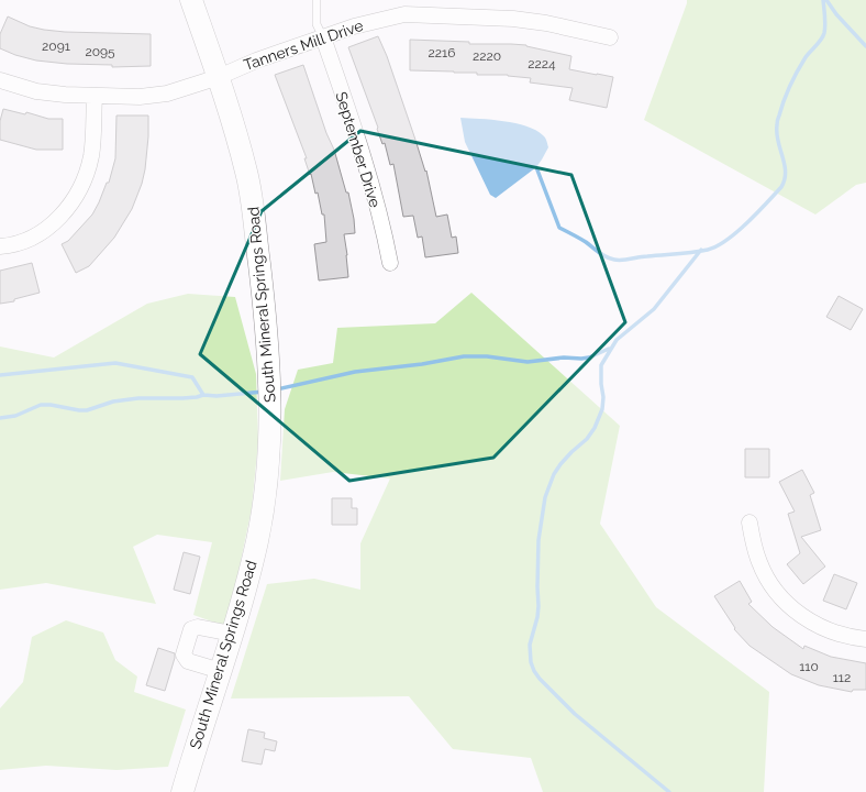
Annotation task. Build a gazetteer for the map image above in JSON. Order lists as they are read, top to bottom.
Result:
{
  "streets": {
    "street": ["Tanners Mill Drive", "September Drive", "South Mineral Springs Road"]
  },
  "crossings": [
    ["Tanners Mill Drive", "September Drive"],
    ["Tanners Mill Drive", "South Mineral Springs Road"]
  ],
  "house_numbers": [
    "2091",
    "2095",
    "2216",
    "2220",
    "2224",
    "110",
    "112"
  ]
}
